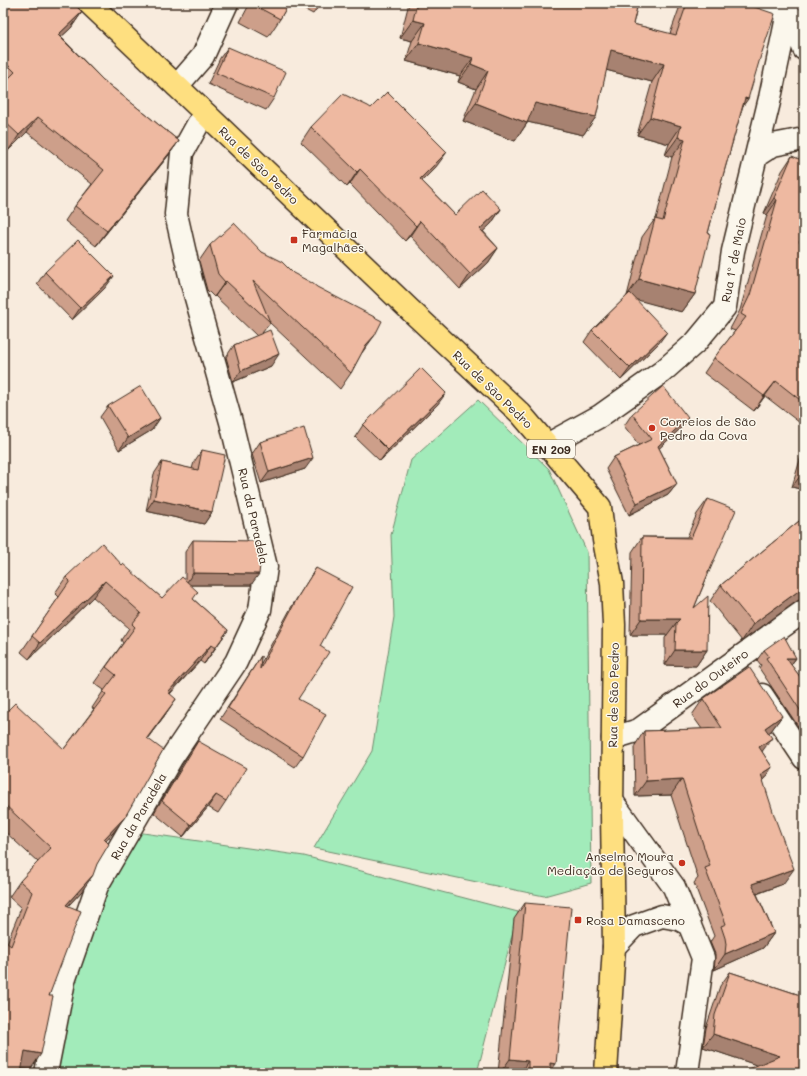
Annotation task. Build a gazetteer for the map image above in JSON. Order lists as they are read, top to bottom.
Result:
{
  "streets": {
    "main road": ["Rua de São Pedro", "EN 209"],
    "street": ["Rua 1º de Maio", "Rua da Paradela", "Rua do Outeiro"]
  },
  "crossings": [
    ["Rua de São Pedro", "Rua 1º de Maio"],
    ["Rua de São Pedro", "Rua da Paradela"],
    ["Rua de São Pedro", "Rua do Outeiro"]
  ],
  "places": {
    "transit": ["Farmácia Magalhães", "Rosa Damasceno"],
    "other": ["Correios de São Pedro da Cova", "Anselmo Moura Mediação de Seguros"]
  }
}
